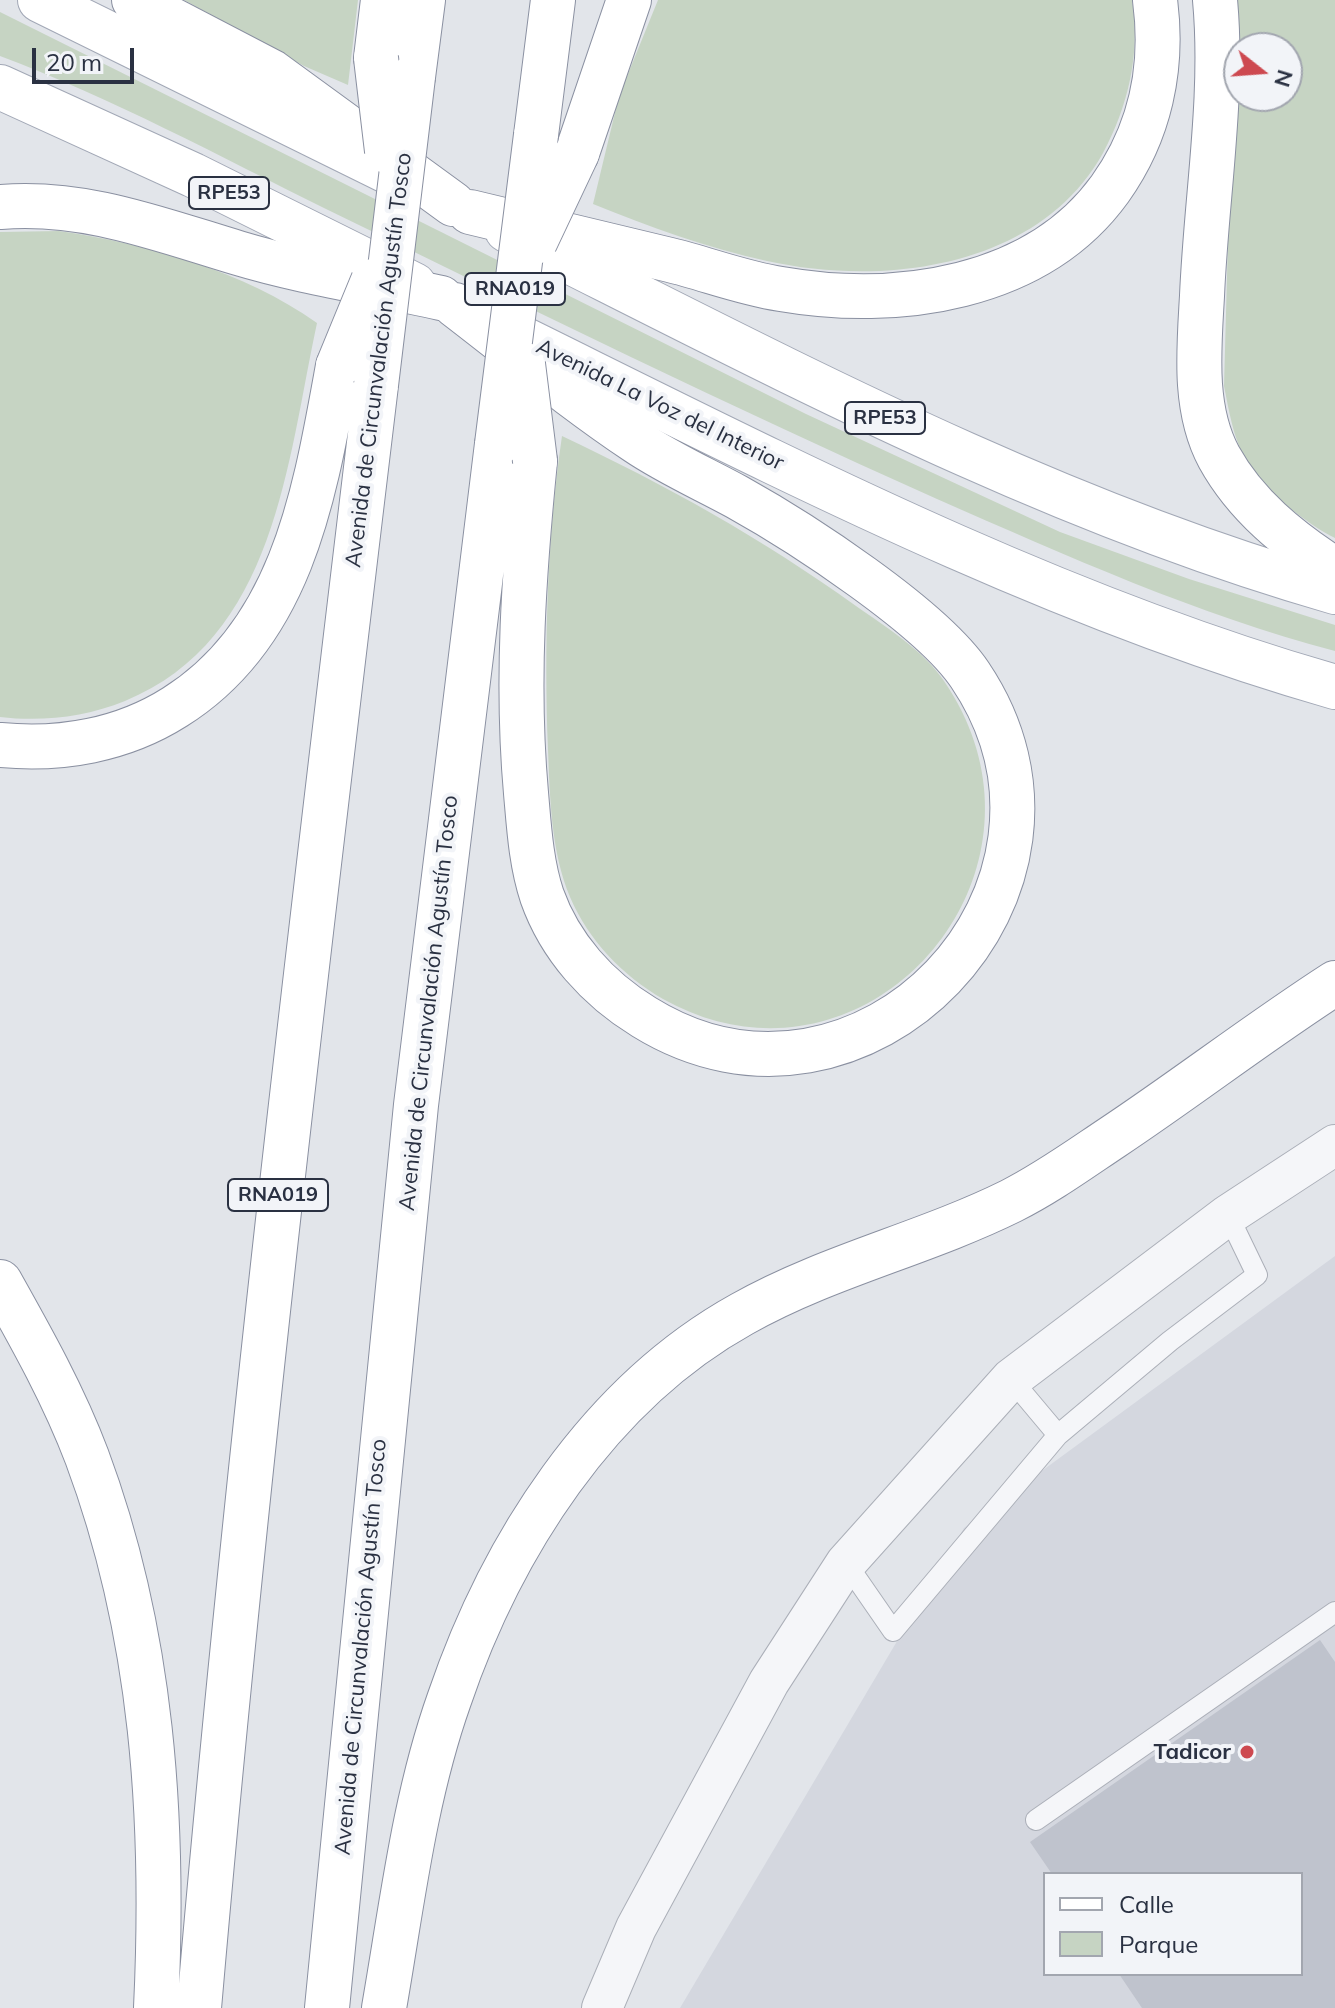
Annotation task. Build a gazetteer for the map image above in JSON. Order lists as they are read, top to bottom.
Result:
{
  "streets": {
    "main road": [
      "RPE53",
      "RNA019",
      "Avenida de Circunvalación Agustín Tosco",
      "Avenida La Voz del Interior"
    ]
  },
  "places": ["Tadicor"],
  "legend": ["Calle", "Parque"],
  "scale_bar": "20 m",
  "north": "right"
}
